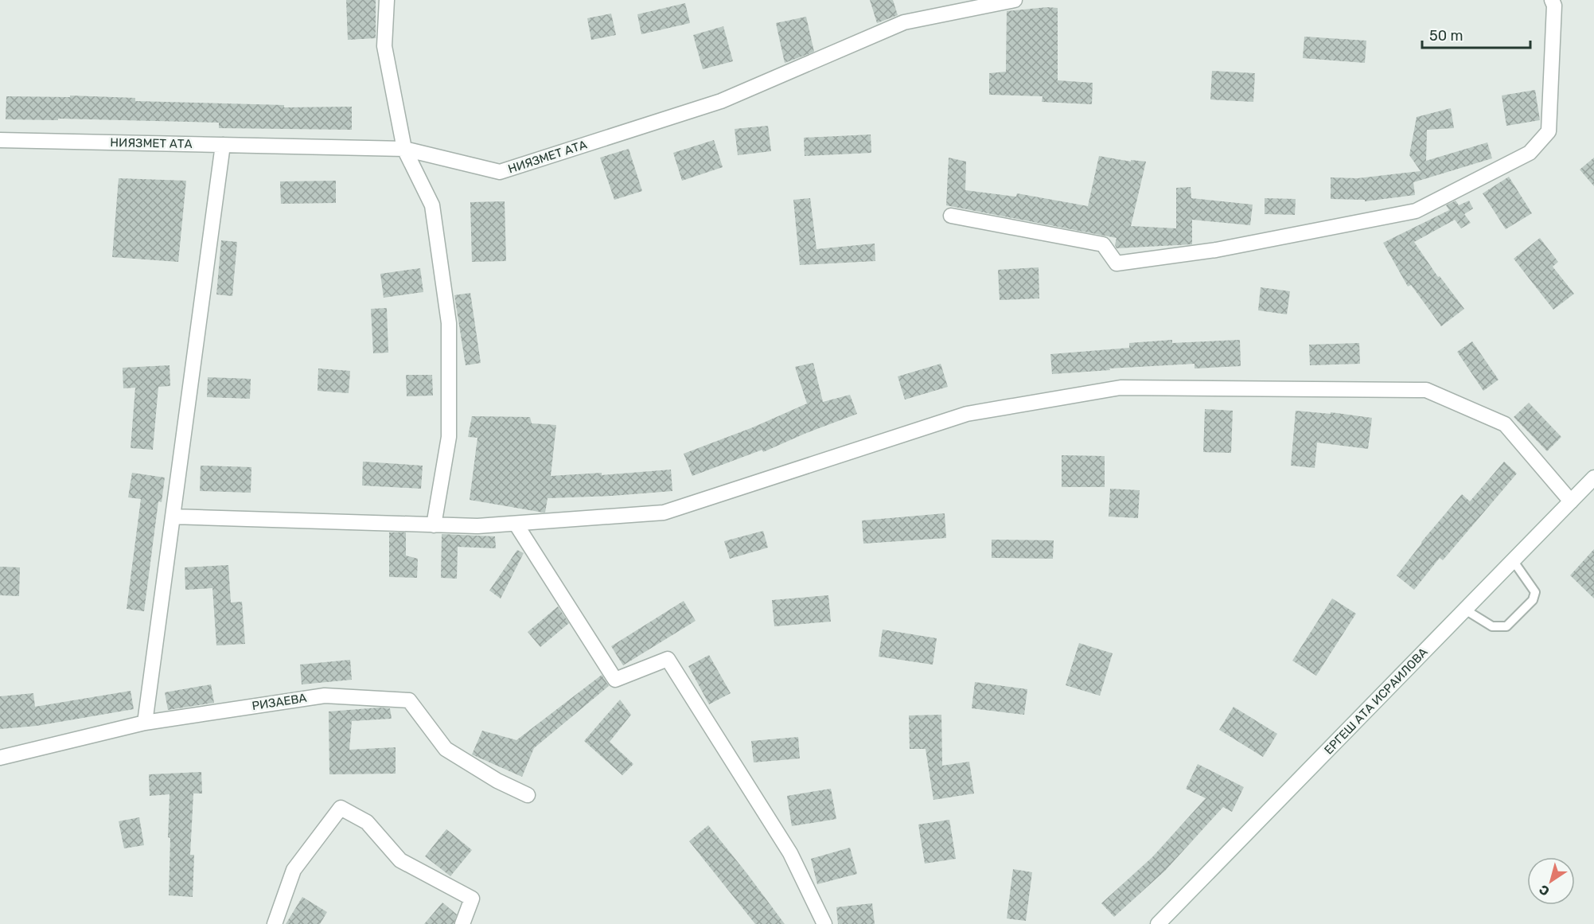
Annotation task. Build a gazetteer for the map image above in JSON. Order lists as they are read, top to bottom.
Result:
{
  "streets": {
    "street": ["НИЯЗМЕТ АТА", "ЕРГЕШ АТА ИСРАИЛОВА", "РИЗАЕВА"]
  },
  "scale_bar": "50 m",
  "north": "bottom left"
}
